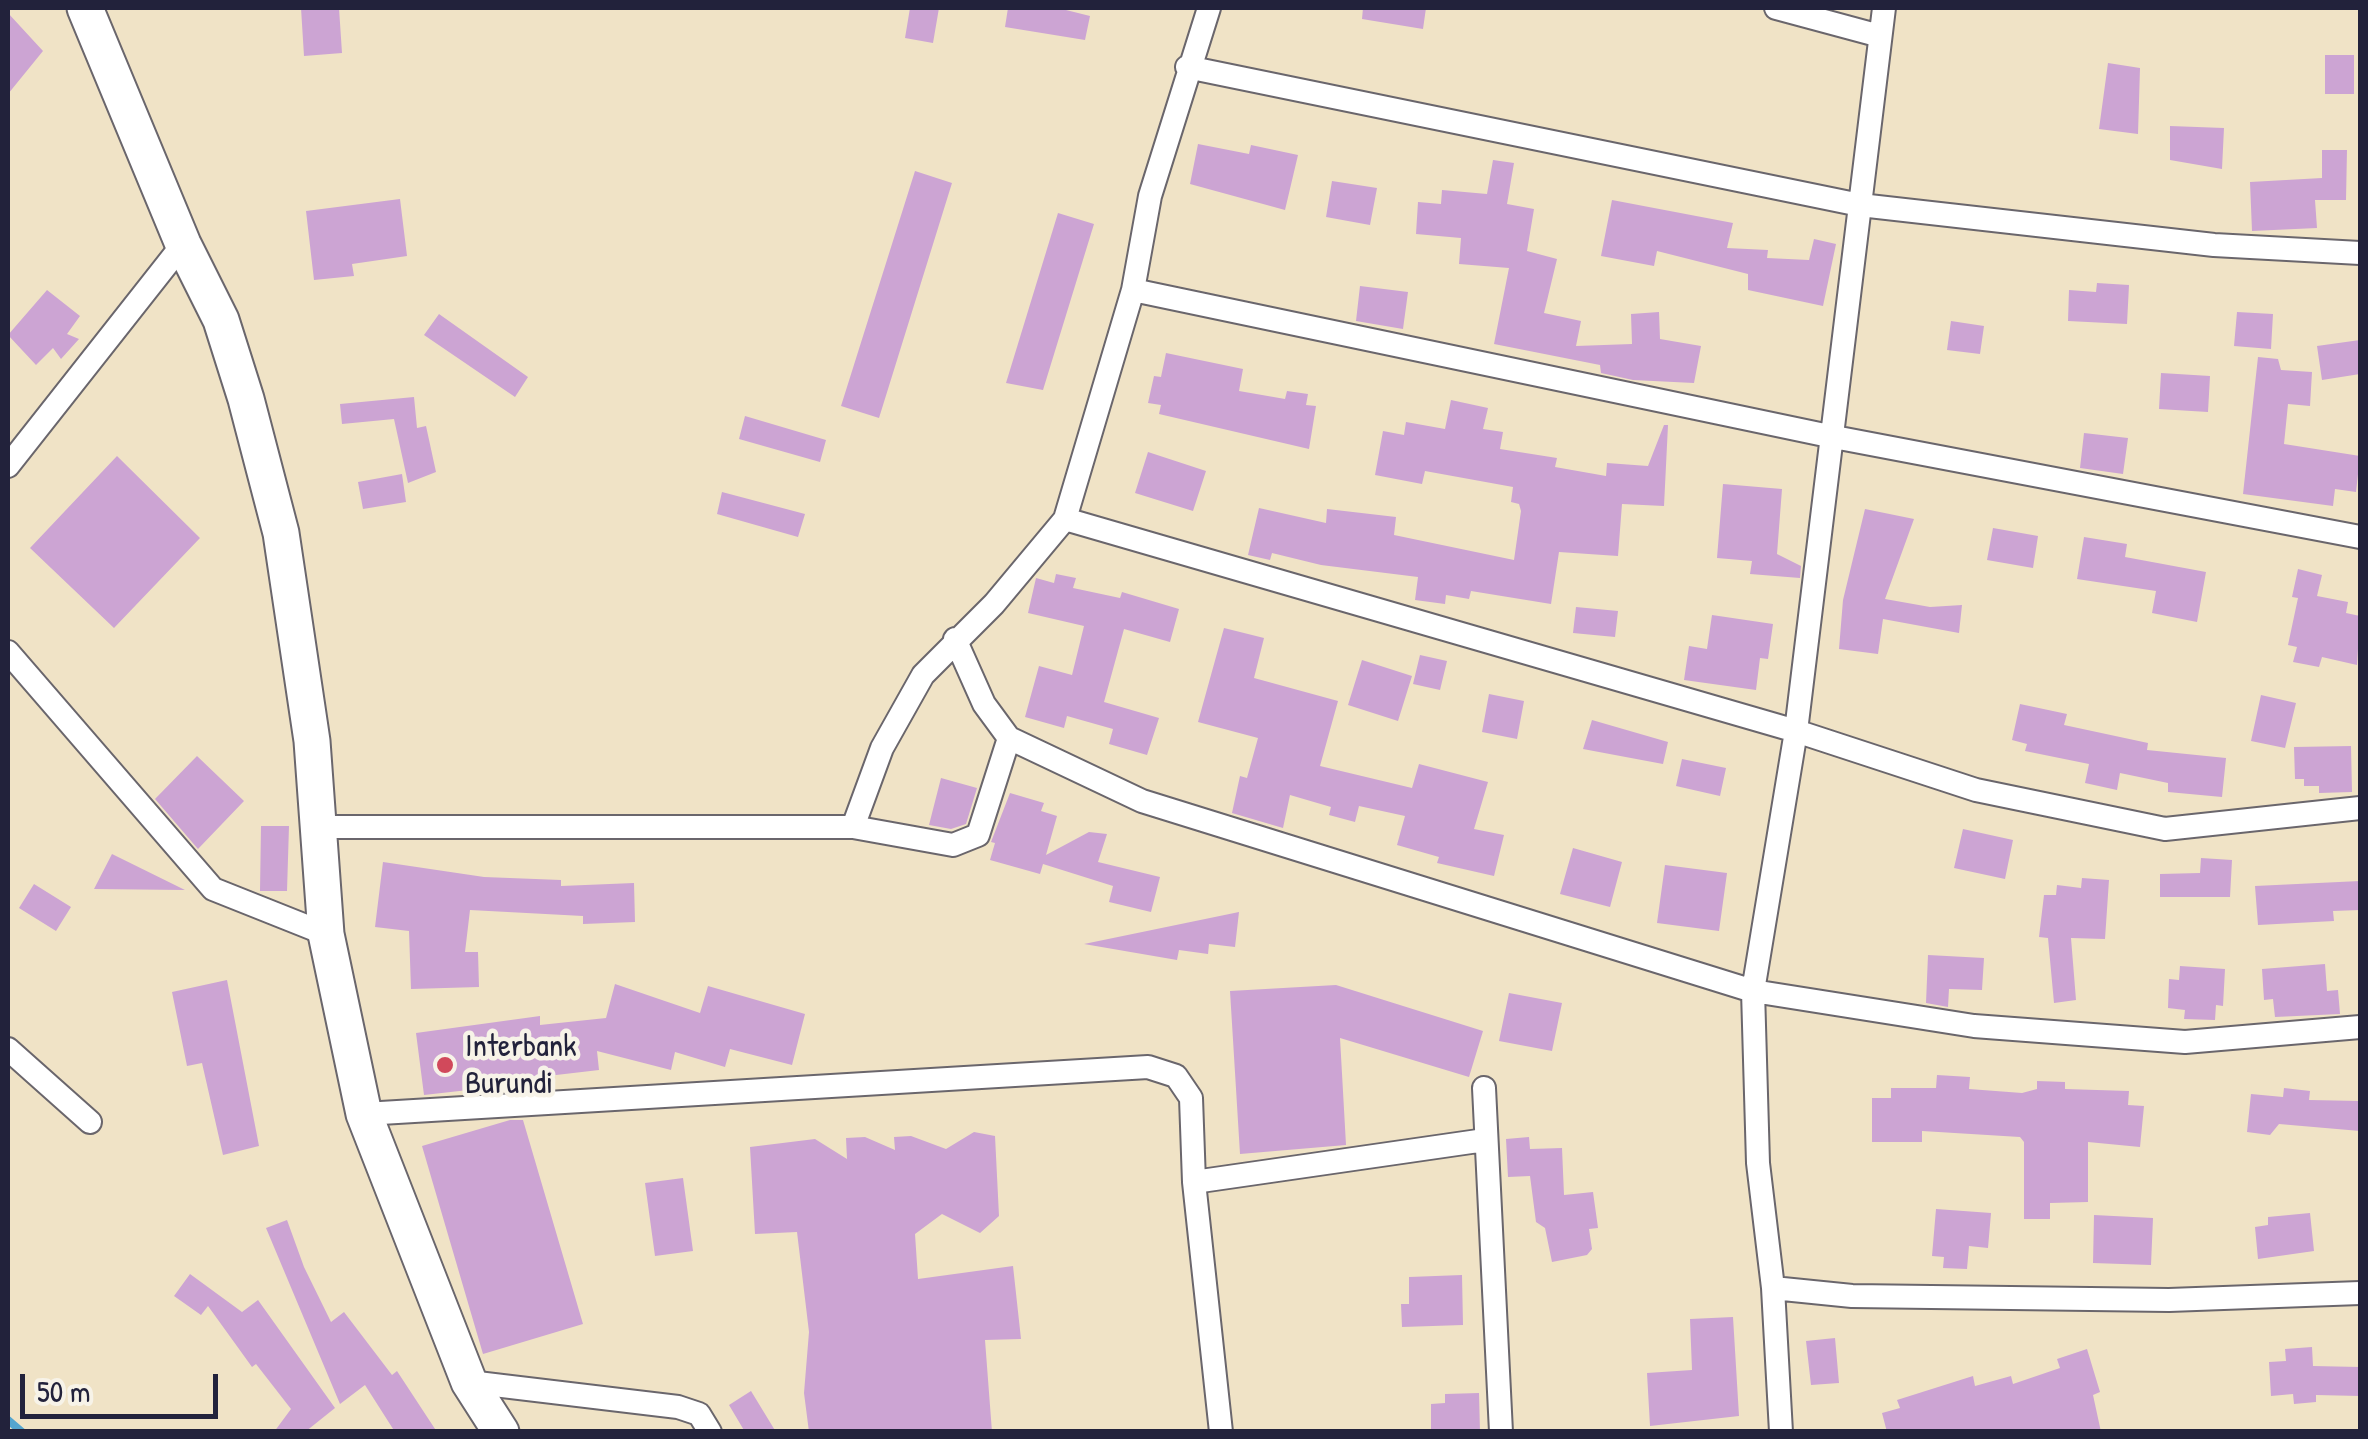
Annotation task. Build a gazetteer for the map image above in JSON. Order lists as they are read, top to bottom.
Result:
{
  "places": ["Interbank Burundi"],
  "scale_bar": "50 m"
}
